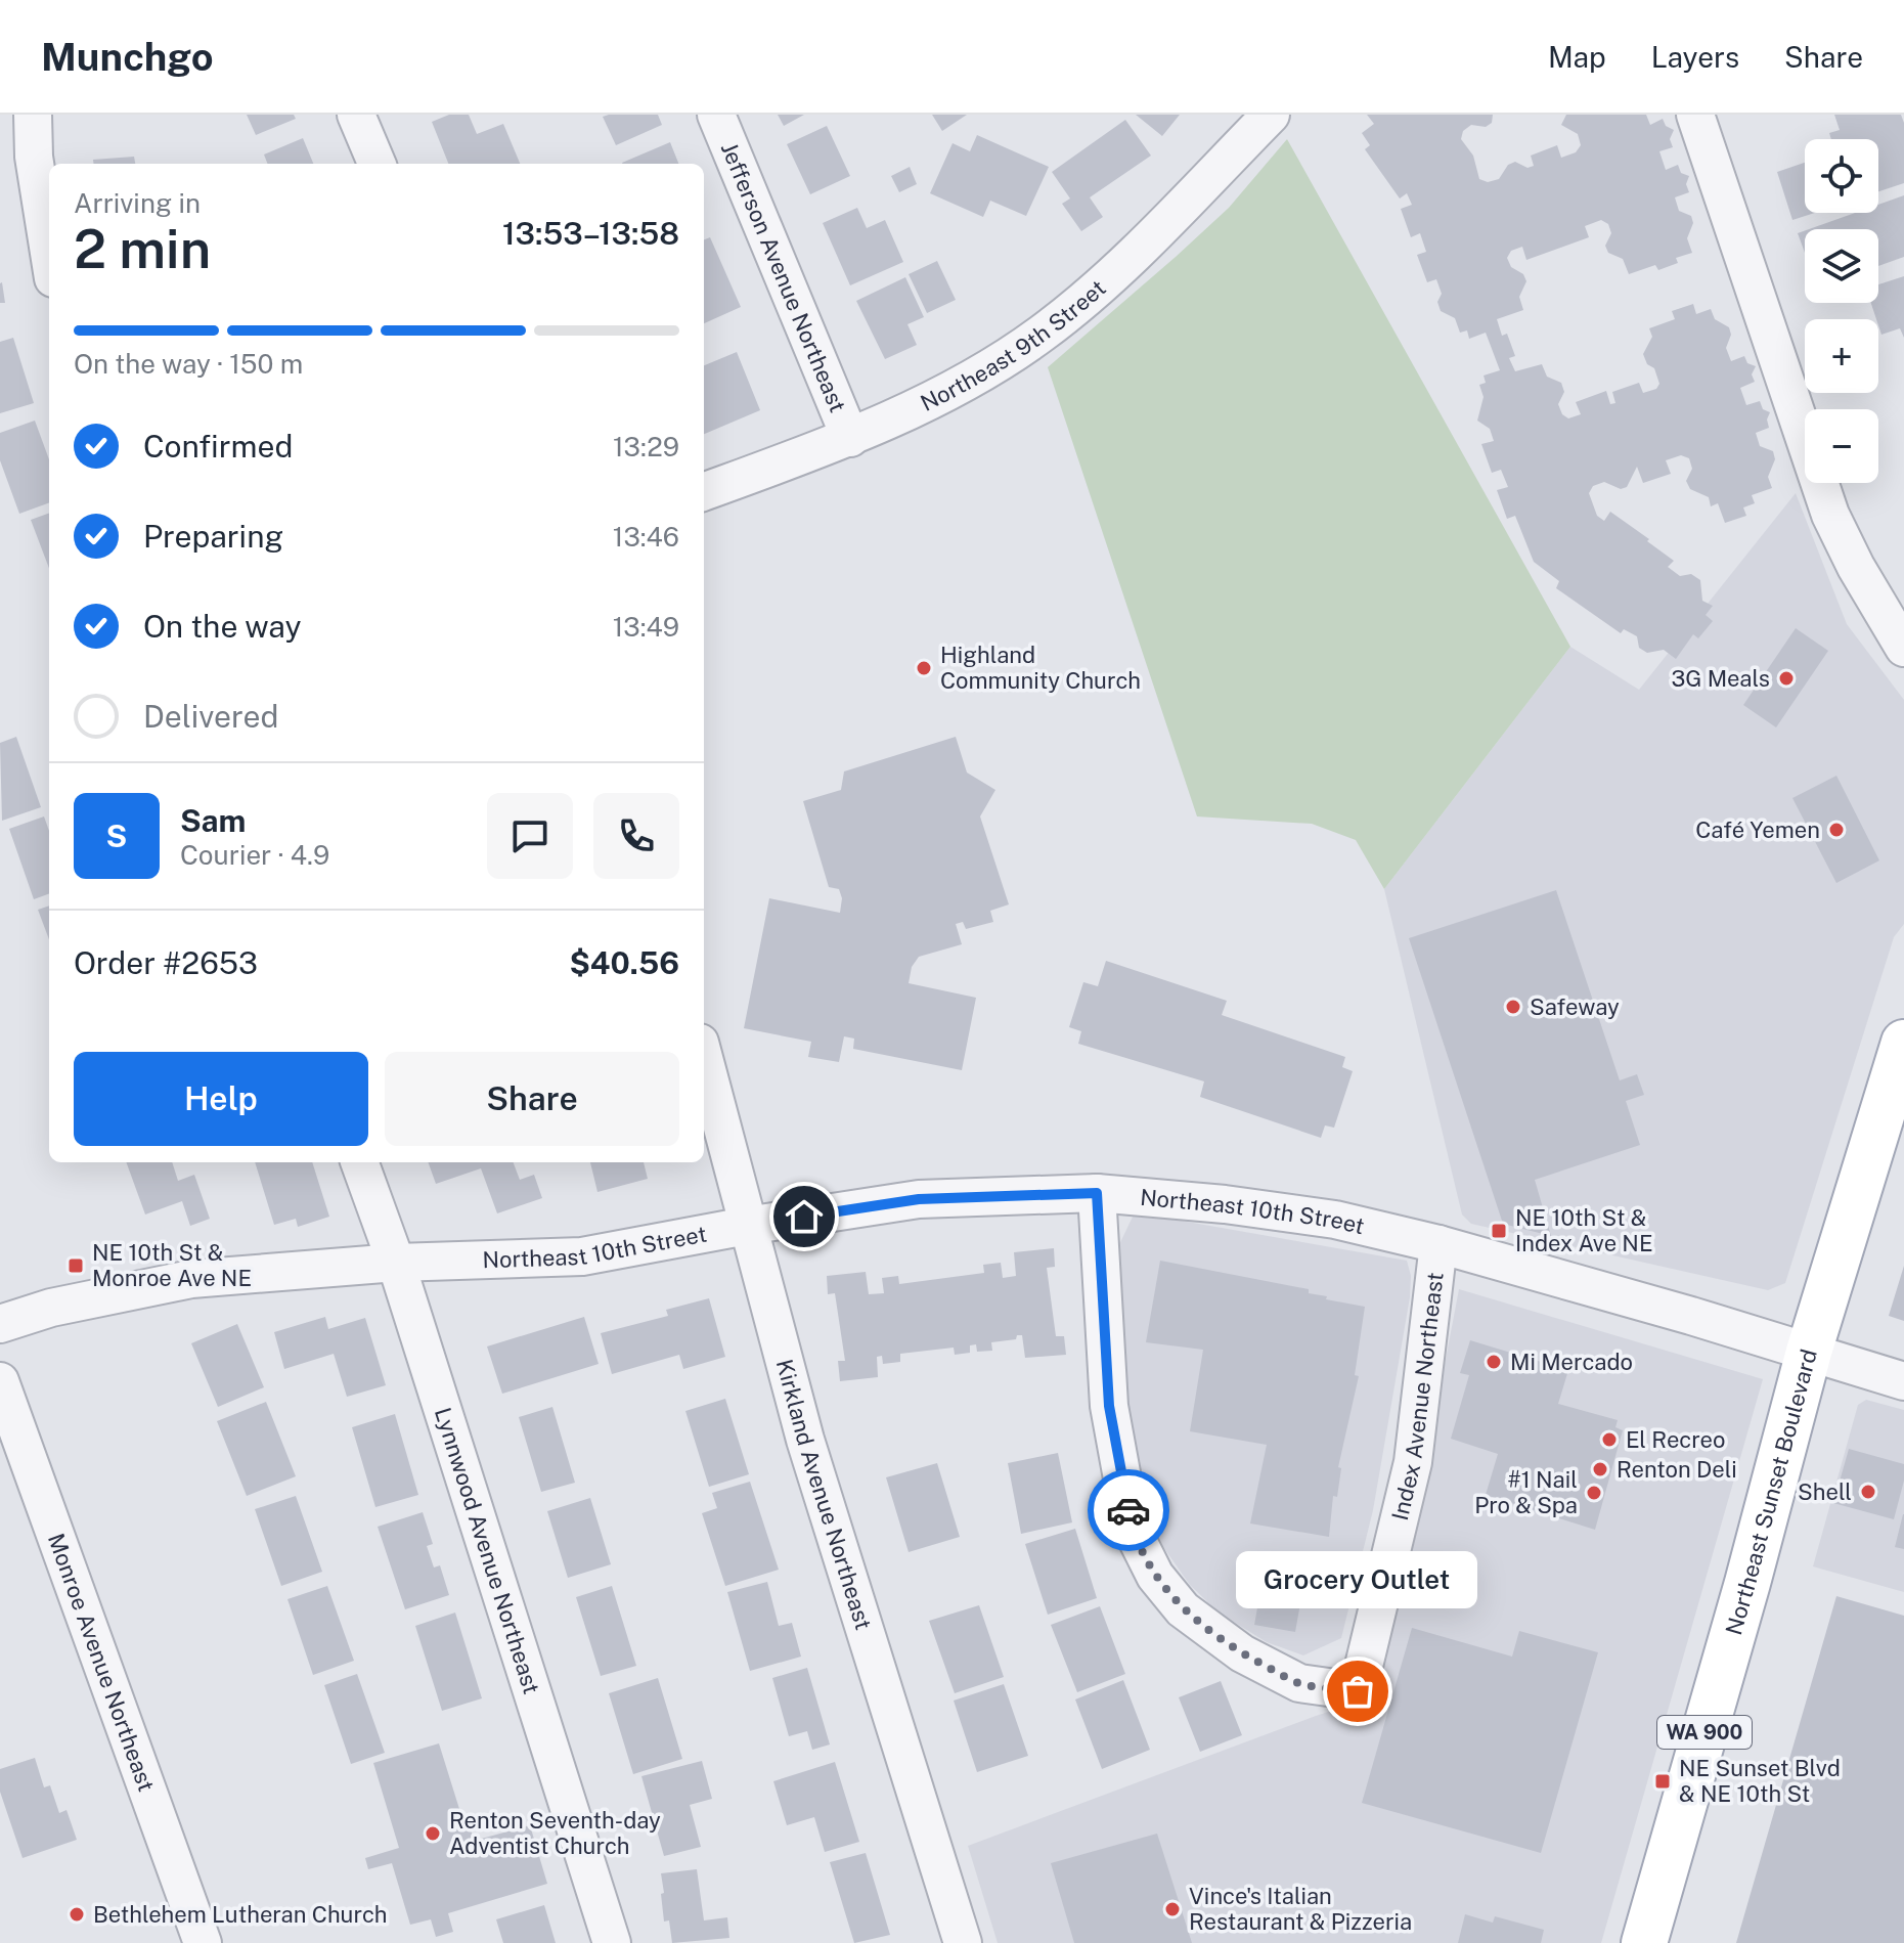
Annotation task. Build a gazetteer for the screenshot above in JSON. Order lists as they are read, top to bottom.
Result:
{
  "streets": {
    "main road": ["Northeast Sunset Boulevard", "WA 900"],
    "street": [
      "Jefferson Avenue Northeast",
      "Northeast 9th Street",
      "Northeast 10th Street",
      "Index Avenue Northeast",
      "Kirkland Avenue Northeast",
      "Lynnwood Avenue Northeast",
      "Monroe Avenue Northeast"
    ]
  },
  "crossings": [
    ["Jefferson Avenue Northeast", "Northeast 9th Street"],
    ["Northeast 10th Street", "Index Avenue Northeast"],
    ["Northeast 10th Street", "Northeast Sunset Boulevard"],
    ["Northeast 10th Street", "Kirkland Avenue Northeast"],
    ["Northeast 10th Street", "Lynnwood Avenue Northeast"]
  ],
  "places": {
    "other": [
      "Highland Community Church",
      "3G Meals",
      "Café Yemen",
      "Safeway",
      "Mi Mercado",
      "El Recreo",
      "Renton Deli",
      "Shell",
      "#1 Nail Pro & Spa",
      "Grocery Outlet",
      "Renton Seventh-day Adventist Church",
      "Vince's Italian Restaurant & Pizzeria",
      "Bethlehem Lutheran Church"
    ],
    "transit": ["NE 10th St & Index Ave NE", "NE 10th St & Monroe Ave NE", "NE Sunset Blvd & NE 10th St"]
  },
  "page": {
    "header": "Munchgo",
    "nav": ["Map", "Layers", "Share"],
    "map_buttons": ["+", "−"],
    "heading": ["2 min", "Arriving in", "13:53–13:58"],
    "panel": [
      "Sam",
      "Courier · 4.9",
      "Order #2653",
      "$40.56"
    ],
    "bar": "On the way · 150 m",
    "list": [
      ["Confirmed", "13:29"],
      ["Preparing", "13:46"],
      ["On the way", "13:49"],
      "Delivered"
    ],
    "round": "S",
    "buttons": ["Help", "Share"],
    "bubble": "Grocery Outlet"
  }
}
